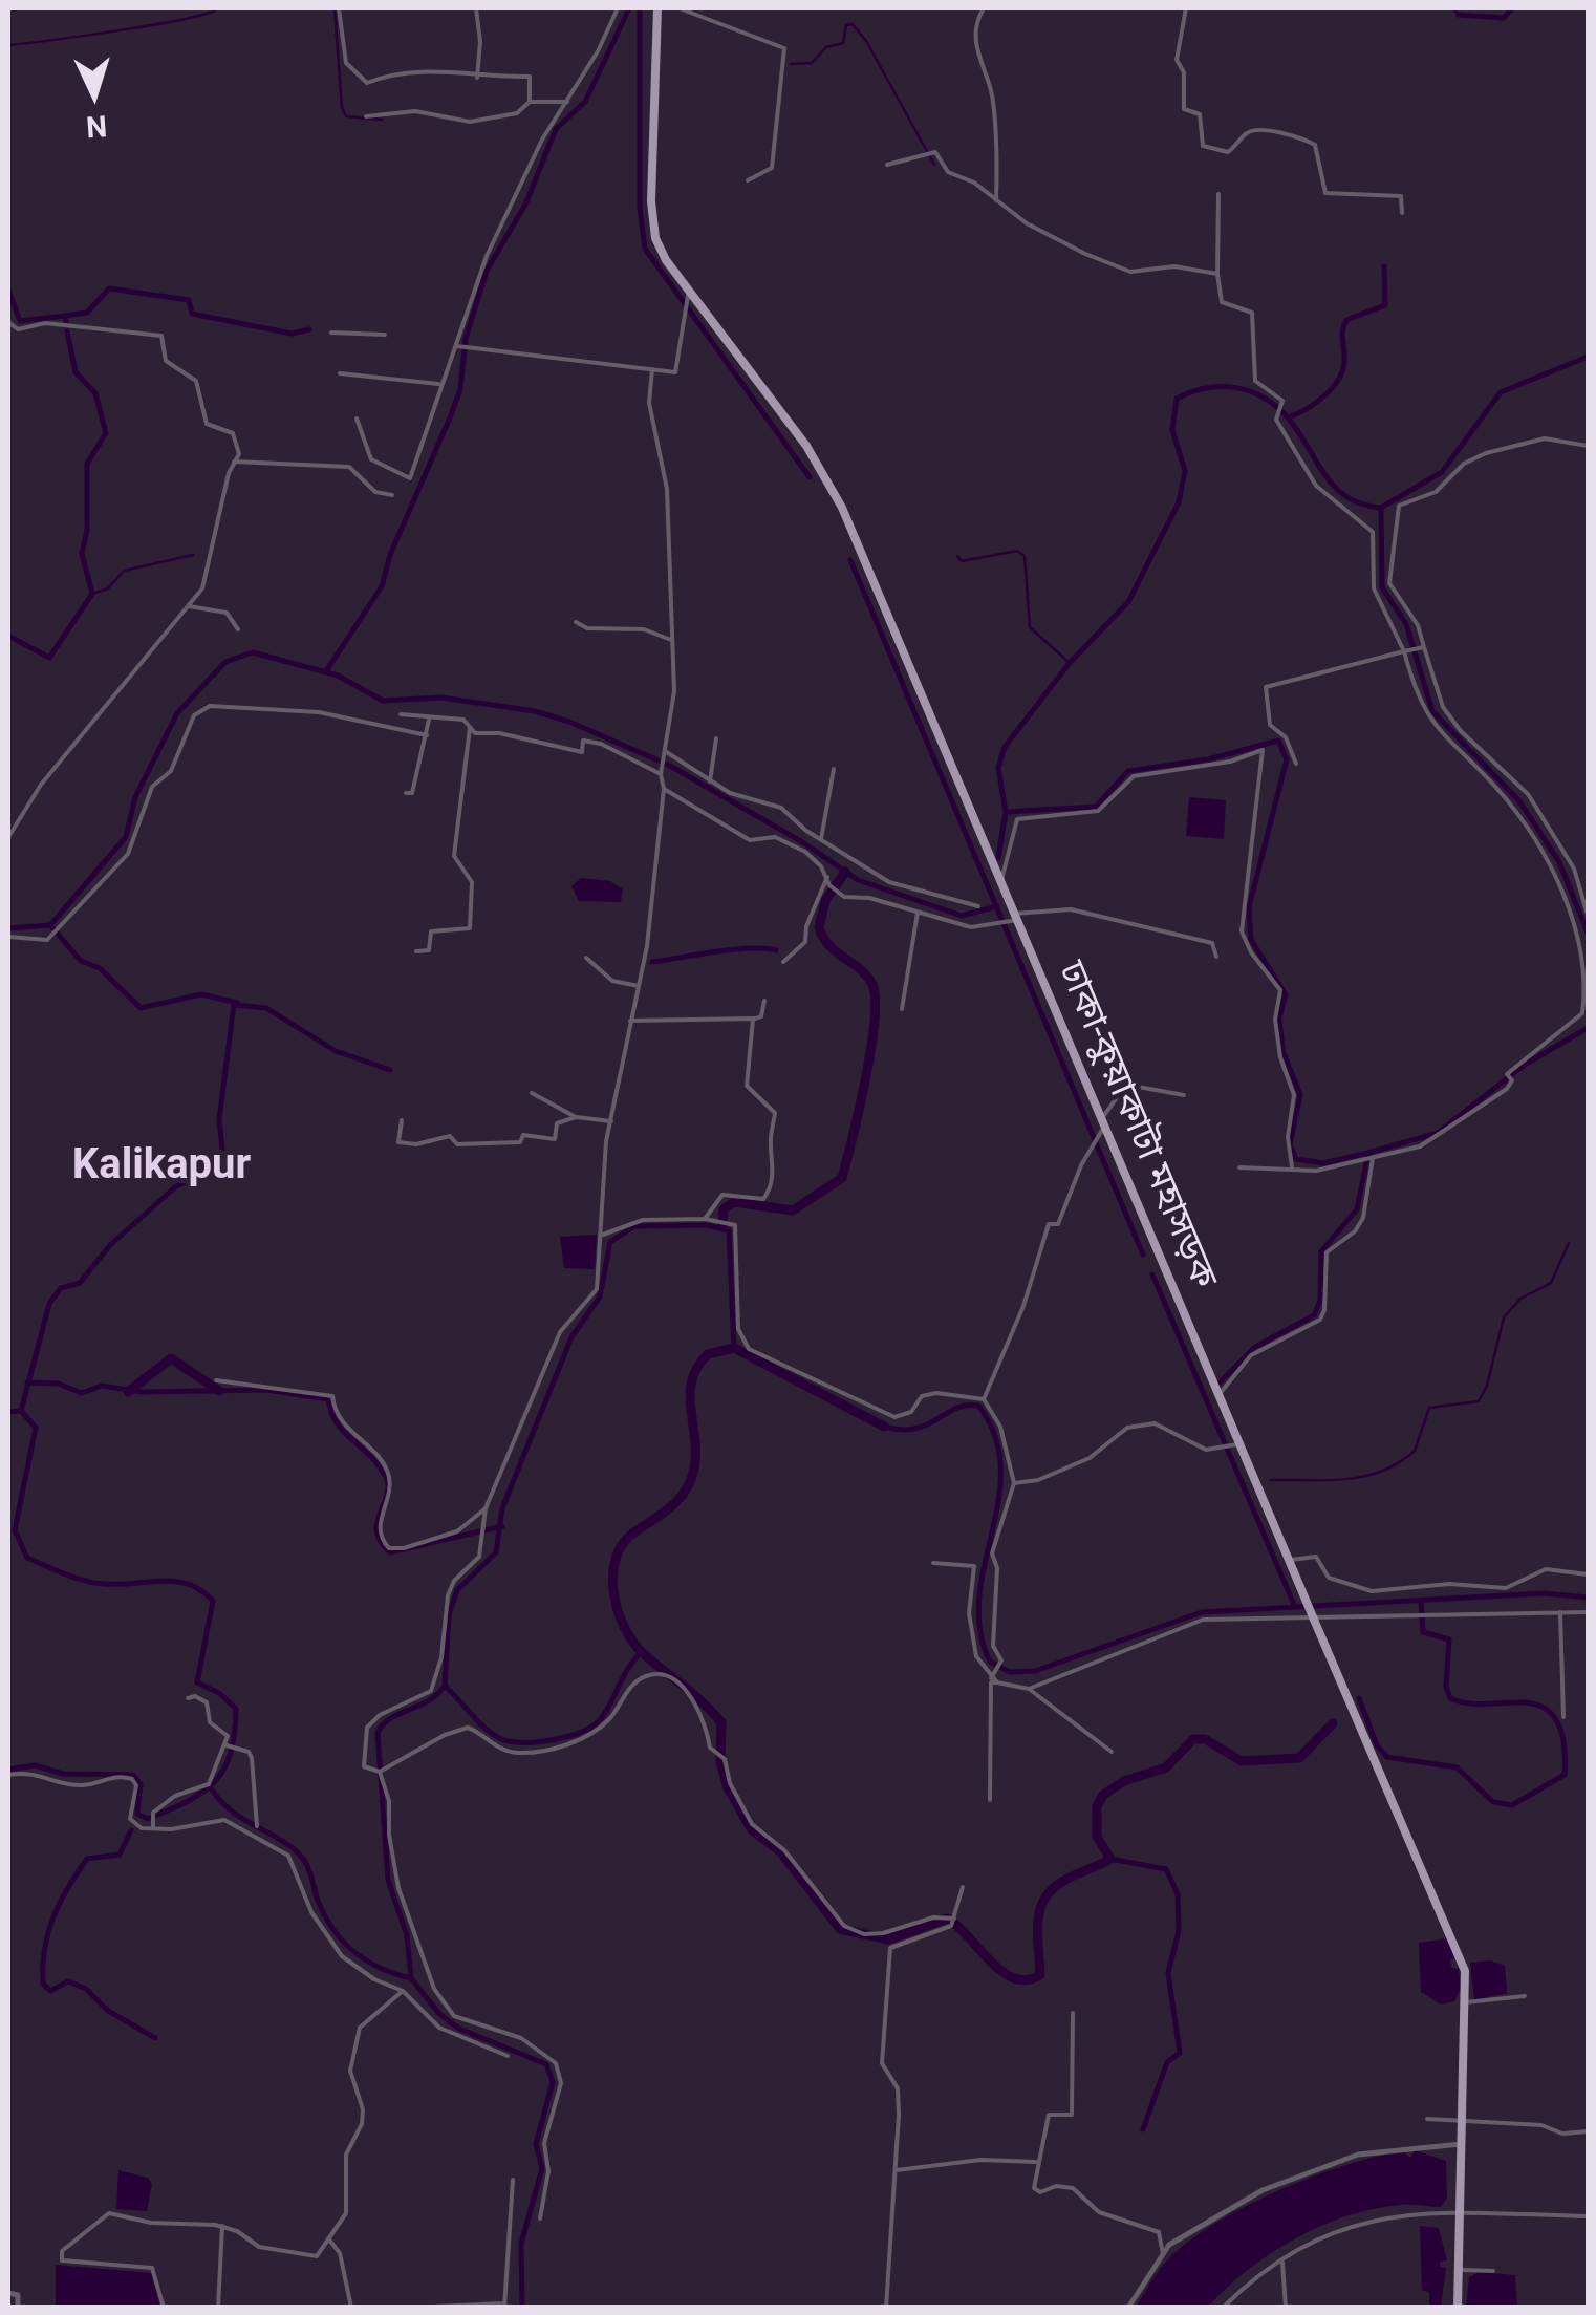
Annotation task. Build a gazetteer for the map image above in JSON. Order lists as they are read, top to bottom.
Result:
{
  "streets": {
    "main road": ["ঢাকা-কুয়াকাটা মহাসড়ক"]
  },
  "districts": ["Kalikapur"],
  "north": "bottom"
}
